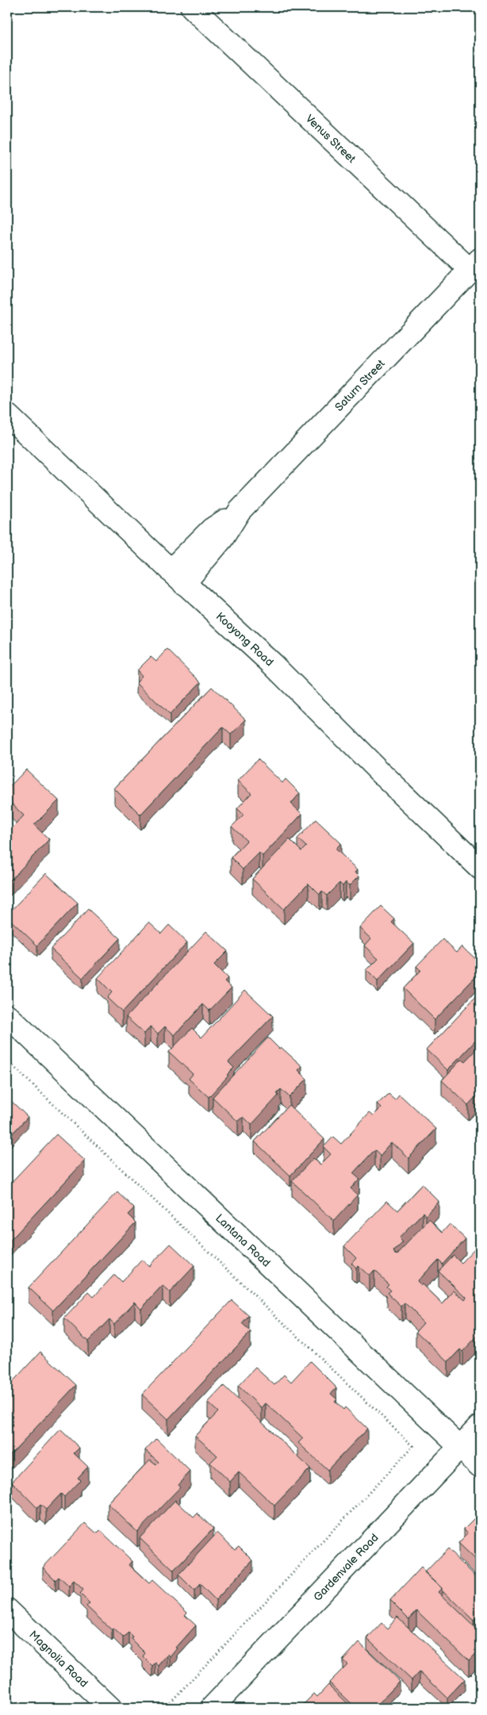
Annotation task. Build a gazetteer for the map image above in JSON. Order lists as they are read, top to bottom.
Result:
{
  "streets": {
    "street": [
      "Venus Street",
      "Saturn Street",
      "Kooyong Road",
      "Lantana Road",
      "Gardenvale Road",
      "Magnolia Road"
    ]
  },
  "crossings": [
    ["Venus Street", "Saturn Street"],
    ["Saturn Street", "Kooyong Road"],
    ["Lantana Road", "Gardenvale Road"]
  ]
}
